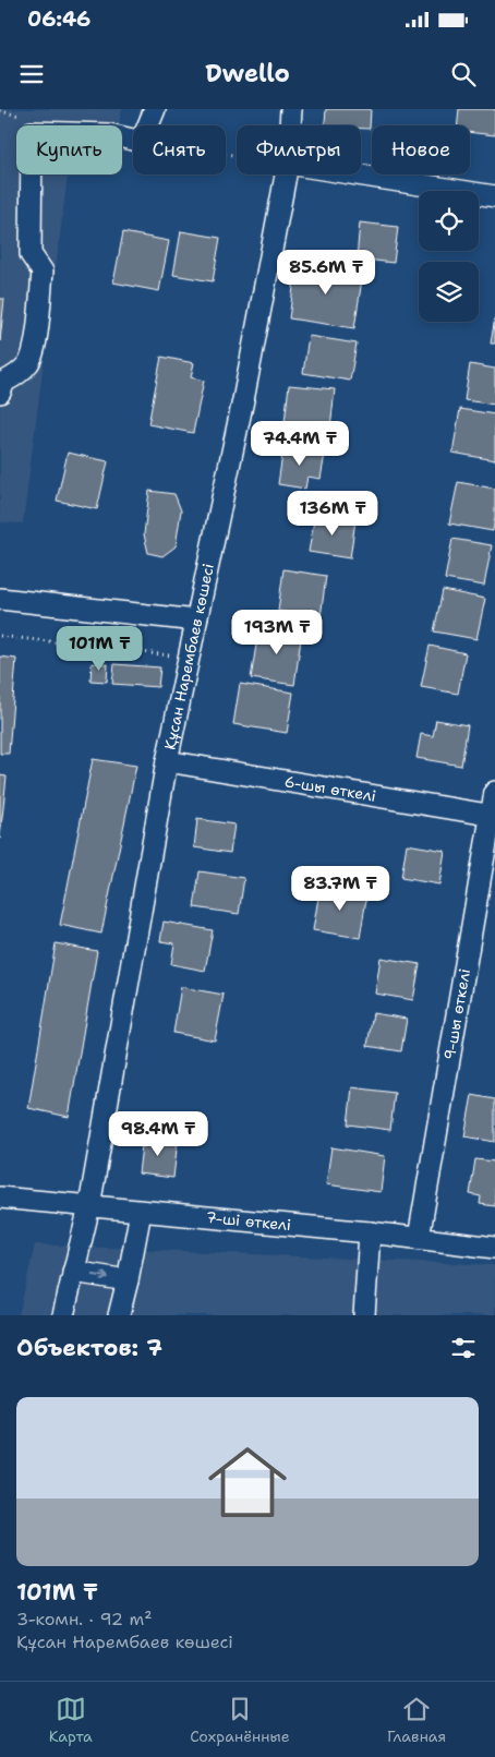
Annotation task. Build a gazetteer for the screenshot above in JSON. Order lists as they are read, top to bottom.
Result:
{
  "streets": {
    "street": [
      "Құсан Нарембаев көшесі",
      "6-шы өткелі",
      "9-шы өткелі",
      "7-ші өткелі"
    ]
  },
  "crossings": [
    ["Құсан Нарембаев көшесі", "6-шы өткелі"],
    ["Құсан Нарембаев көшесі", "7-ші өткелі"],
    ["6-шы өткелі", "9-шы өткелі"],
    ["9-шы өткелі", "7-ші өткелі"]
  ],
  "page": {
    "status": "06:46",
    "header": "Dwello",
    "chip": [
      "Купить",
      "Снять",
      "Фильтры",
      "Новое"
    ],
    "price": [
      "85.6M ₸",
      "74.4M ₸",
      "136M ₸",
      "193M ₸",
      "101M ₸",
      "83.7M ₸",
      "98.4M ₸"
    ],
    "heading": "Объектов: 7",
    "list": [
      {
        "name": "101M ₸",
        "note": "3-комн. · 92 m² · Құсан Нарембаев көшесі"
      }
    ],
    "tabs": ["Карта", "Сохранённые", "Главная"]
  }
}
